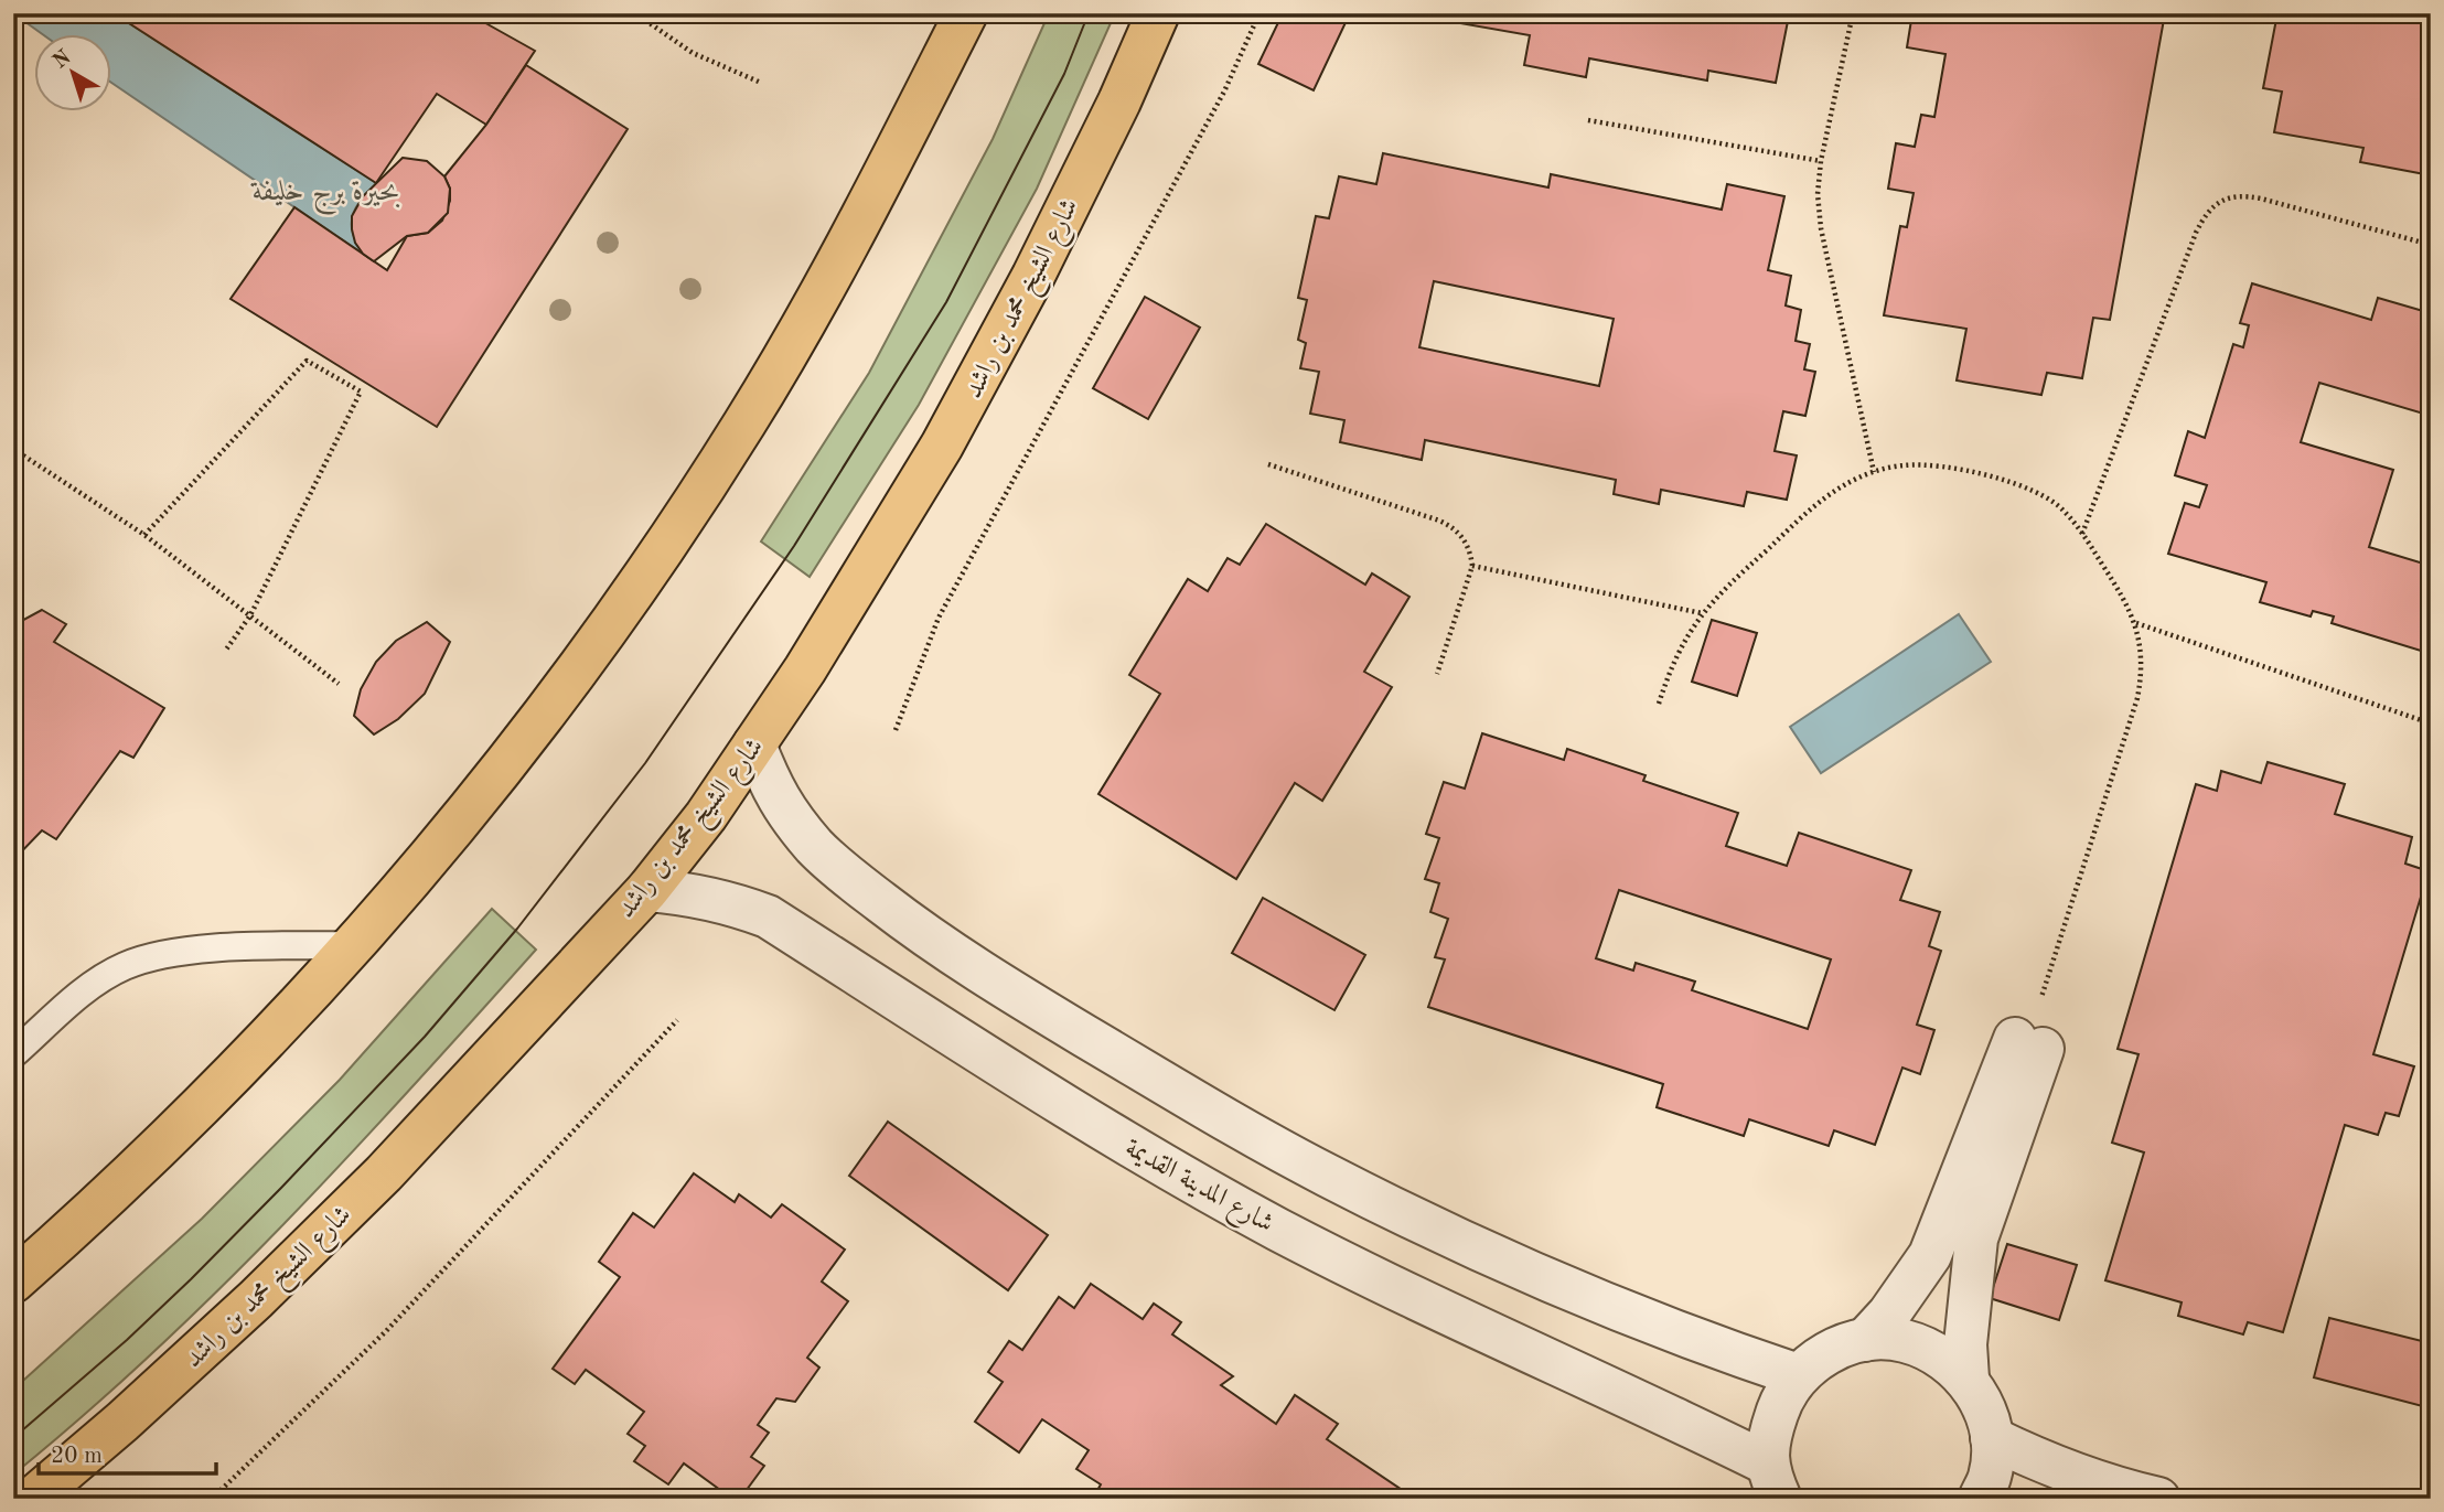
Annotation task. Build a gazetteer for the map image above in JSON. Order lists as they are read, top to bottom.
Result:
{
  "streets": {
    "main road": ["شارع الشيخ محمد بن راشد"],
    "street": ["شارع المدينة القديمة"]
  },
  "crossings": [
    ["شارع الشيخ محمد بن راشد", "شارع المدينة القديمة"]
  ],
  "water": ["بحيرة برج خليفة"],
  "scale_bar": "20 m",
  "north": "top left"
}
